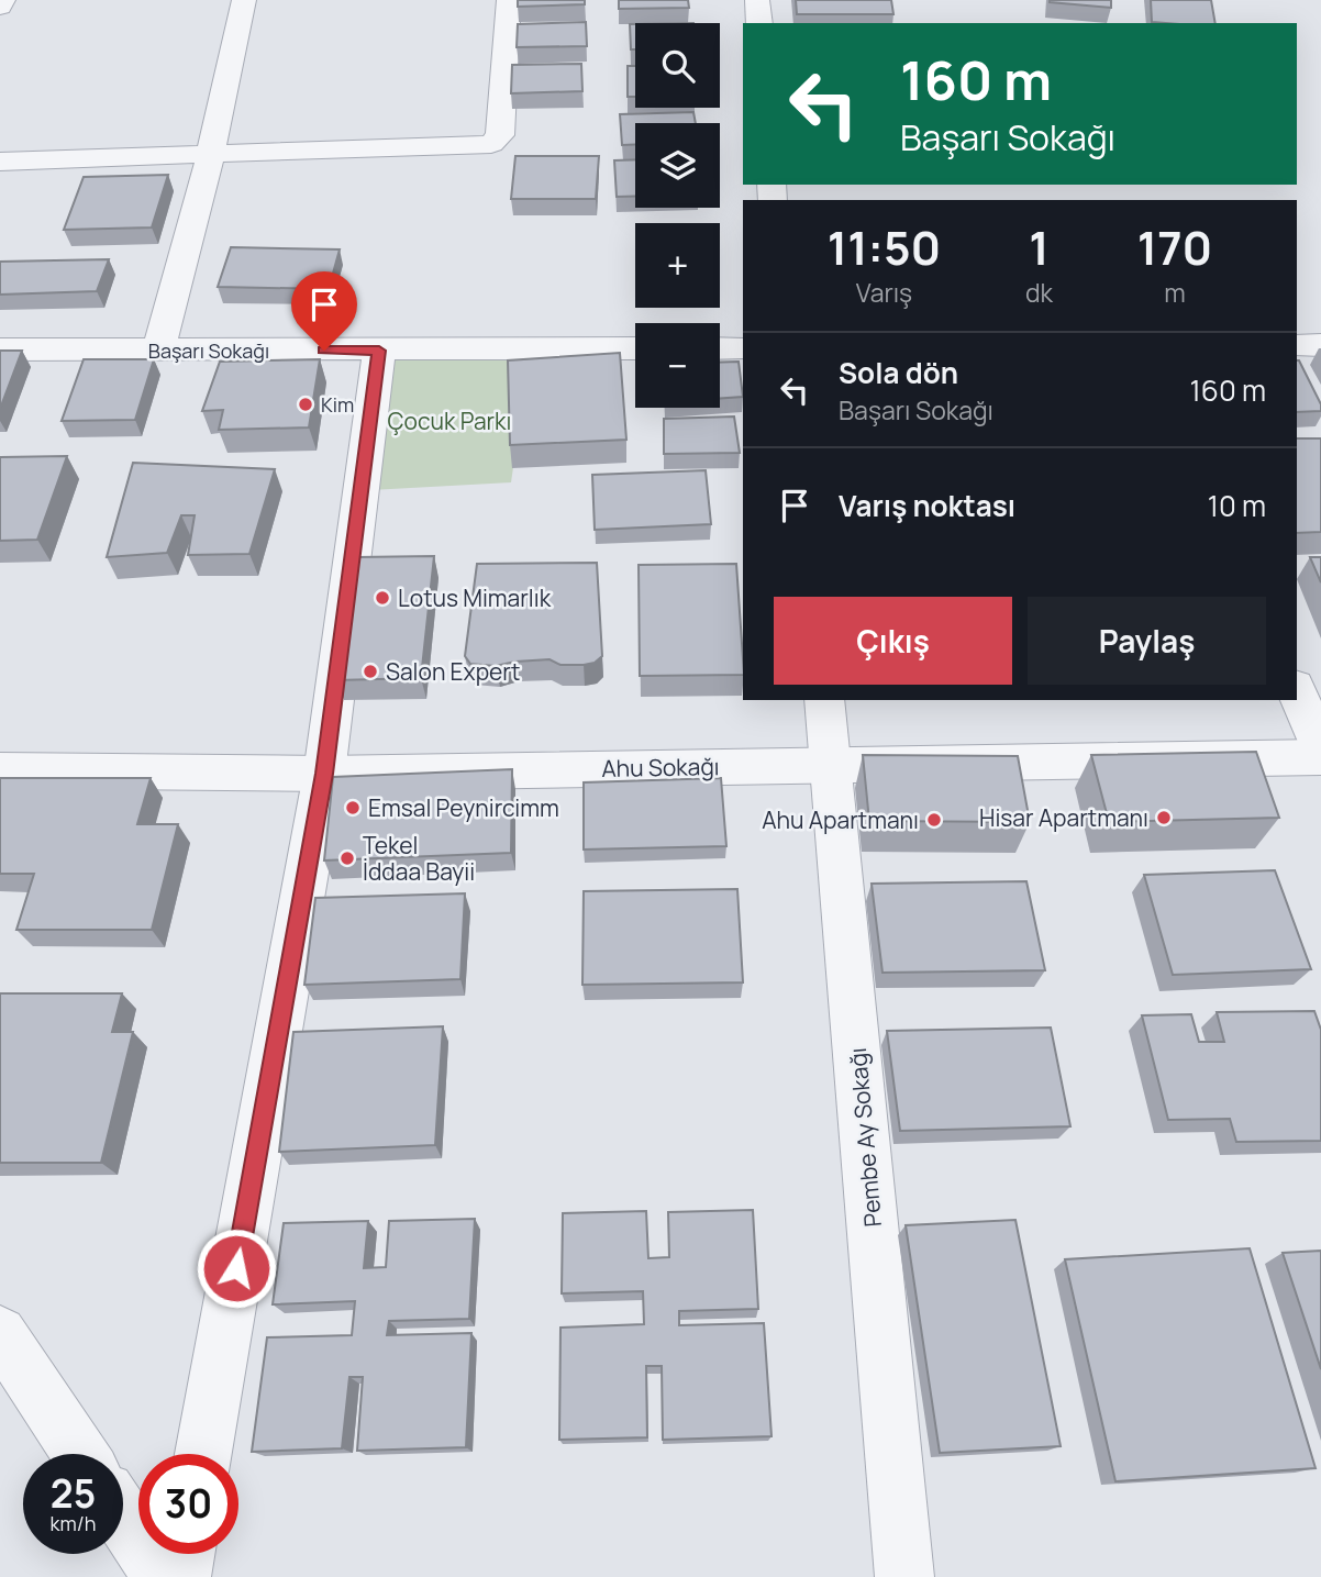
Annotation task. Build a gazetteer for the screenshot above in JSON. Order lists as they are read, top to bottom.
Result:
{
  "streets": {
    "street": ["Başarı Sokağı", "Ahu Sokağı", "Pembe Ay Sokağı"]
  },
  "crossings": [
    ["Ahu Sokağı", "Pembe Ay Sokağı"]
  ],
  "parks": ["Çocuk Parkı"],
  "places": [
    "Kim",
    "Lotus Mimarlık",
    "Salon Expert",
    "Emsal Peynircimm",
    "Hisar Apartmanı",
    "Ahu Apartmanı",
    "Tekel İddaa Bayii"
  ],
  "page": {
    "map_buttons": ["+", "−"],
    "turn": ["160 m", "Başarı Sokağı"],
    "eta": [
      "11:50",
      "Varış",
      "1",
      "dk",
      "170",
      "m"
    ],
    "list": [
      {
        "name": "Sola dön",
        "note": "Başarı Sokağı",
        "value": "160 m"
      },
      {
        "name": "Varış noktası",
        "value": "10 m"
      }
    ],
    "buttons": ["Çıkış", "Paylaş"],
    "speed": "25 km/h",
    "limit": "30"
  }
}
